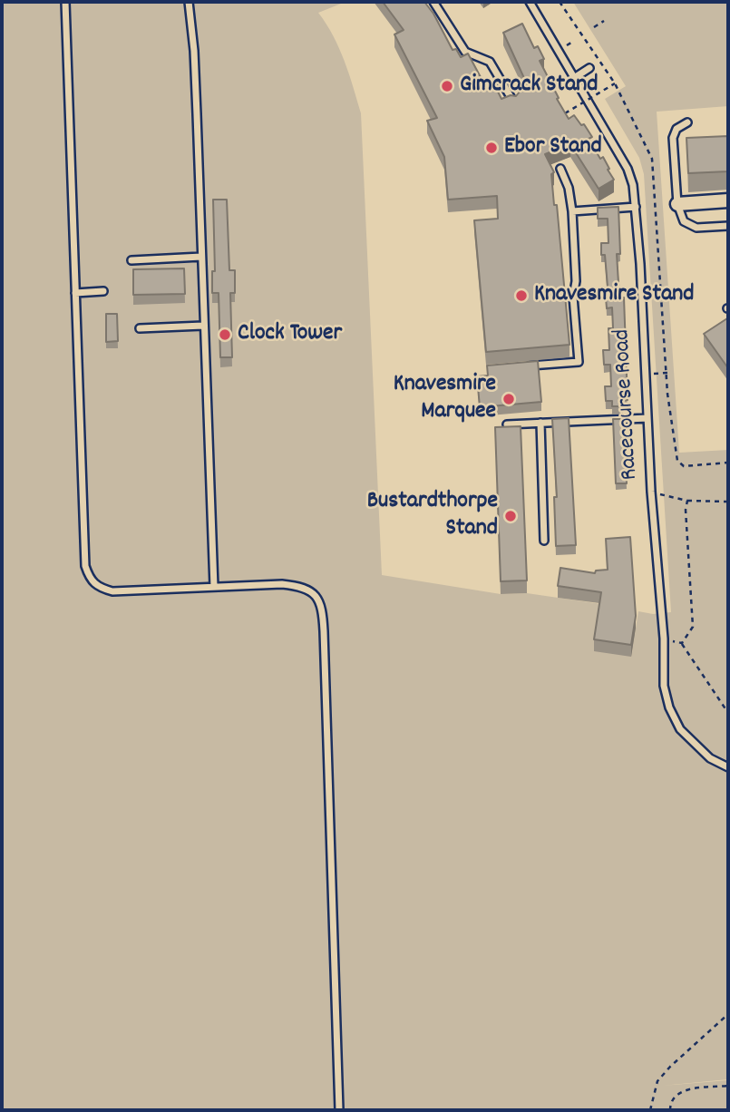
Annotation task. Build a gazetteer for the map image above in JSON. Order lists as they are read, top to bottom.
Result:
{
  "streets": {
    "lane": ["Racecourse Road"]
  },
  "places": [
    "Gimcrack Stand",
    "Ebor Stand",
    "Knavesmire Stand",
    "Clock Tower",
    "Knavesmire Marquee",
    "Bustardthorpe Stand"
  ]
}
